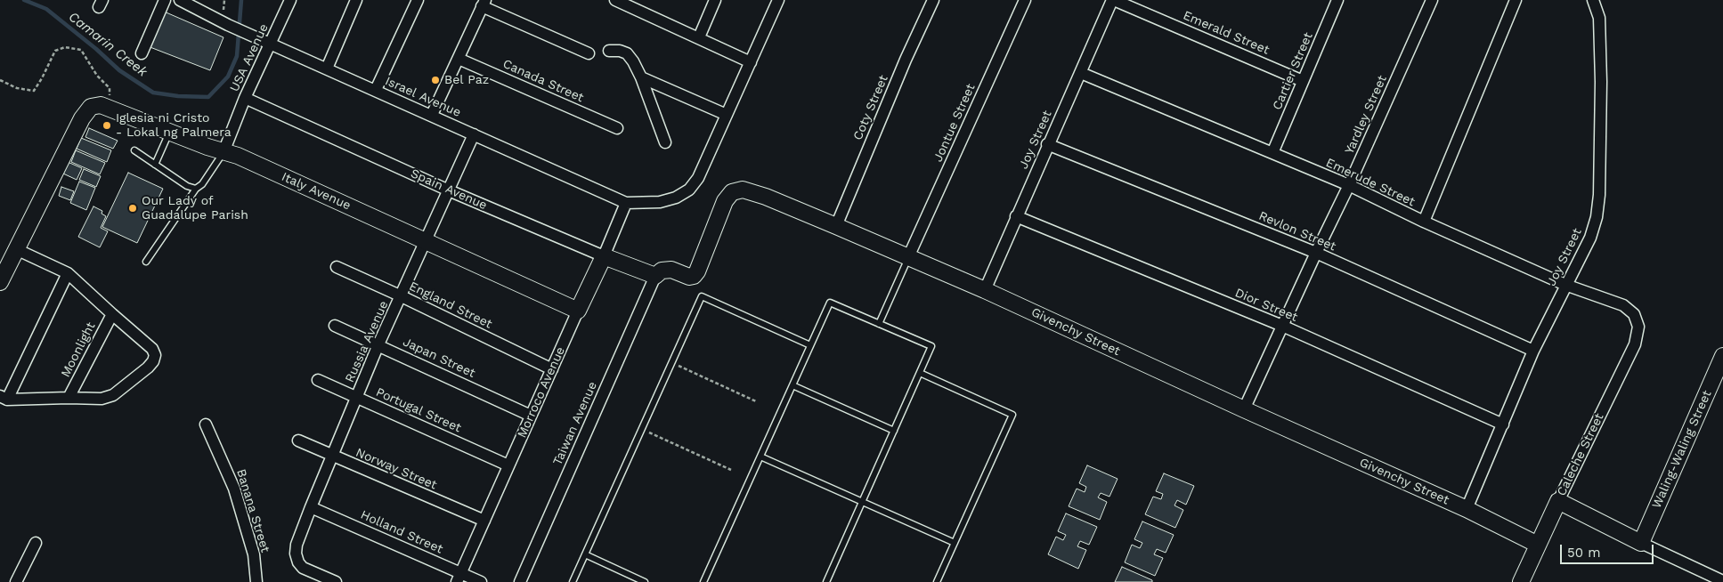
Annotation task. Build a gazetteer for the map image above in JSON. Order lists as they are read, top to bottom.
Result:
{
  "streets": {
    "street": [
      "Emerald Street",
      "USA Avenue",
      "Cartier Street",
      "Canada Street",
      "Israel Avenue",
      "Coty Street",
      "Yardley Street",
      "Jontue Street",
      "Joy Street",
      "Emerude Street",
      "Spain Avenue",
      "Italy Avenue",
      "Revlon Street",
      "England Street",
      "Dior Street",
      "Givenchy Street",
      "Russia Avenue",
      "Moonlight",
      "Japan Street",
      "Morroco Avenue",
      "Portugal Street",
      "Taiwan Avenue",
      "Waling-Waling Street",
      "Caleche Street",
      "Norway Street",
      "Banana Street",
      "Holland Street"
    ]
  },
  "crossings": [
    ["Emerald Street", "Cartier Street"],
    ["Emerald Street", "Joy Street"],
    ["USA Avenue", "Israel Avenue"],
    ["USA Avenue", "Spain Avenue"],
    ["USA Avenue", "Italy Avenue"],
    ["Cartier Street", "Emerude Street"],
    ["Israel Avenue", "Russia Avenue"],
    ["Israel Avenue", "Morroco Avenue"],
    ["Coty Street", "Givenchy Street"],
    ["Yardley Street", "Emerude Street"],
    ["Yardley Street", "Revlon Street"],
    ["Yardley Street", "Dior Street"],
    ["Yardley Street", "Givenchy Street"],
    ["Jontue Street", "Givenchy Street"],
    ["Joy Street", "Emerude Street"],
    ["Joy Street", "Revlon Street"],
    ["Joy Street", "Dior Street"],
    ["Joy Street", "Givenchy Street"],
    ["Emerude Street", "Caleche Street"],
    ["Spain Avenue", "Givenchy Street"],
    ["Spain Avenue", "Russia Avenue"],
    ["Spain Avenue", "Morroco Avenue"],
    ["Spain Avenue", "Taiwan Avenue"],
    ["Italy Avenue", "Russia Avenue"],
    ["Italy Avenue", "Morroco Avenue"],
    ["England Street", "Russia Avenue"],
    ["England Street", "Morroco Avenue"],
    ["Givenchy Street", "Taiwan Avenue"],
    ["Givenchy Street", "Caleche Street"],
    ["Russia Avenue", "Japan Street"],
    ["Russia Avenue", "Portugal Street"],
    ["Russia Avenue", "Norway Street"],
    ["Russia Avenue", "Holland Street"],
    ["Japan Street", "Morroco Avenue"],
    ["Morroco Avenue", "Portugal Street"],
    ["Morroco Avenue", "Norway Street"],
    ["Morroco Avenue", "Holland Street"]
  ],
  "water": ["Camarin Creek"],
  "places": ["Bel Paz", "Iglesia ni Cristo - Lokal ng Palmera", "Our Lady of Guadalupe Parish"],
  "scale_bar": "50 m"
}
